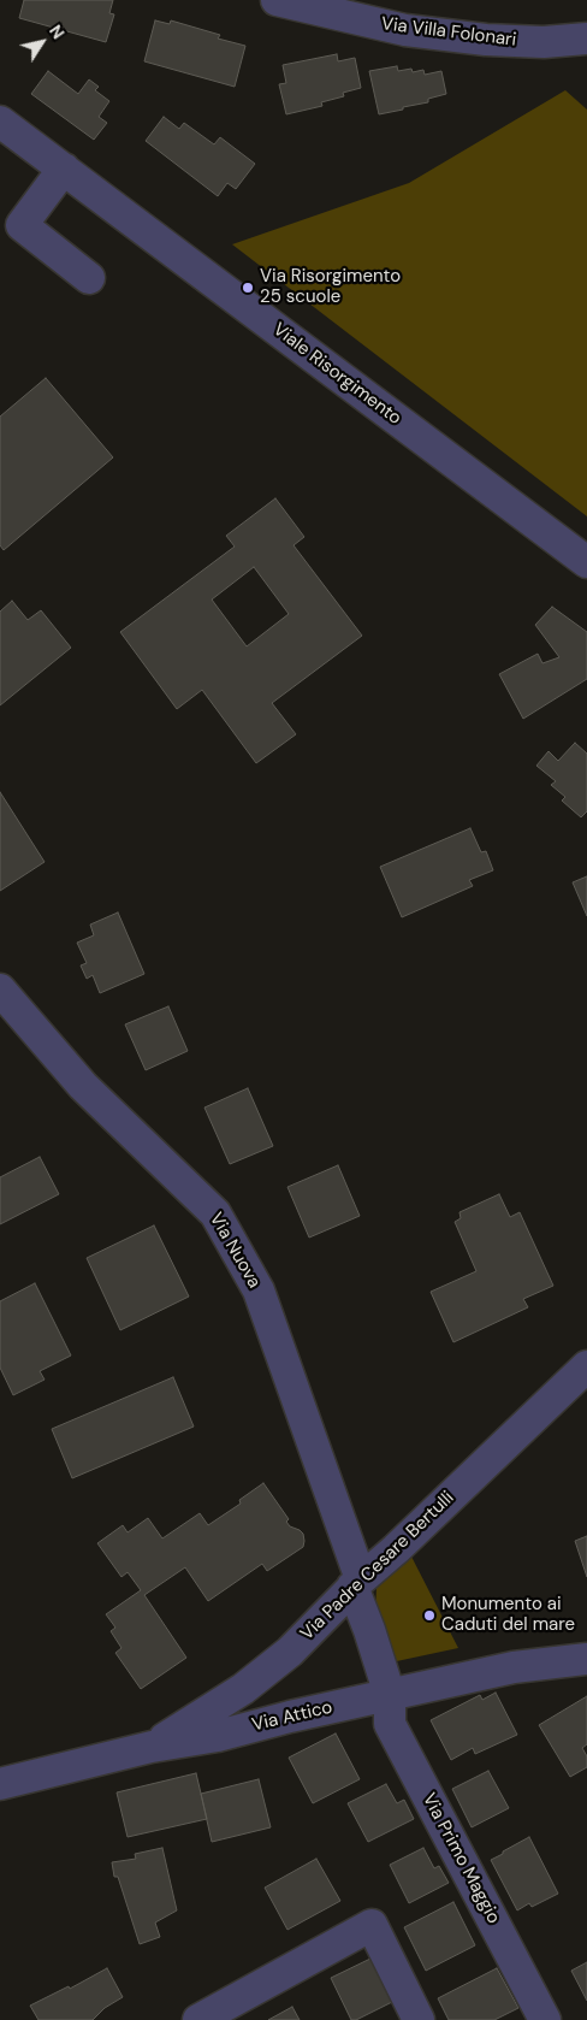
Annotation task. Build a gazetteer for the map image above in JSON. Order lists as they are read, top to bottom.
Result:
{
  "streets": {
    "street": [
      "Via Villa Folonari",
      "Viale Risorgimento",
      "Via Nuova",
      "Via Padre Cesare Bertulli",
      "Via Attico",
      "Via Primo Maggio"
    ]
  },
  "crossings": [
    ["Via Nuova", "Via Padre Cesare Bertulli"],
    ["Via Nuova", "Via Attico"],
    ["Via Nuova", "Via Primo Maggio"],
    ["Via Padre Cesare Bertulli", "Via Attico"],
    ["Via Attico", "Via Primo Maggio"]
  ],
  "places": ["Via Risorgimento 25 scuole", "Monumento ai Caduti del mare"],
  "north": "top right"
}
